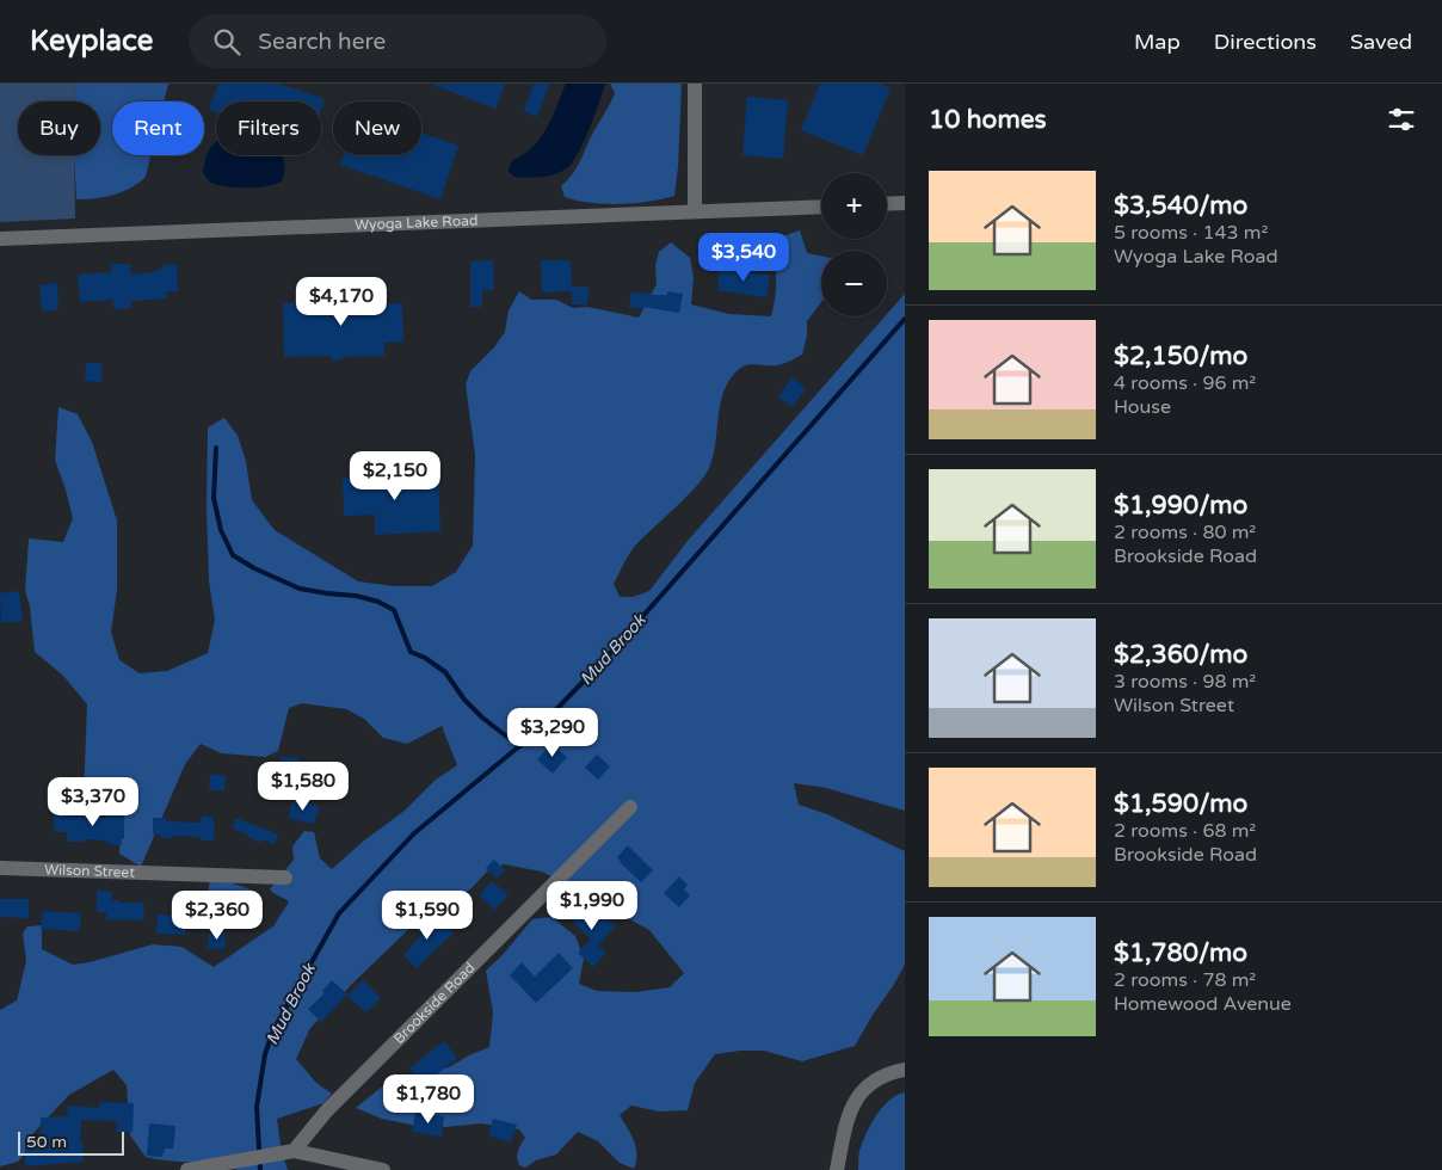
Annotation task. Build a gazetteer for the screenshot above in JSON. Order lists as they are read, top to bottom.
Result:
{
  "streets": {
    "street": ["Wyoga Lake Road", "Wilson Street", "Brookside Road"]
  },
  "water": ["Mud Brook"],
  "scale_bar": "50 m",
  "page": {
    "header": "Keyplace",
    "search": "Search here",
    "nav": ["Map", "Directions", "Saved"],
    "heading": "10 homes",
    "chip": [
      "Buy",
      "Rent",
      "Filters",
      "New"
    ],
    "list": [
      {
        "name": "$3,540/mo",
        "note": "5 rooms · 143 m² · Wyoga Lake Road"
      },
      {
        "name": "$2,150/mo",
        "note": "4 rooms · 96 m² · House"
      },
      {
        "name": "$1,990/mo",
        "note": "2 rooms · 80 m² · Brookside Road"
      },
      {
        "name": "$2,360/mo",
        "note": "3 rooms · 98 m² · Wilson Street"
      },
      {
        "name": "$1,590/mo",
        "note": "2 rooms · 68 m² · Brookside Road"
      },
      {
        "name": "$1,780/mo",
        "note": "2 rooms · 78 m² · Homewood Avenue"
      }
    ],
    "map_buttons": ["+", "−"],
    "price": [
      "$3,540",
      "$4,170",
      "$2,150",
      "$3,290",
      "$1,580",
      "$3,370",
      "$1,990",
      "$2,360",
      "$1,590",
      "$1,780"
    ],
    "scale": "50 m"
  }
}
